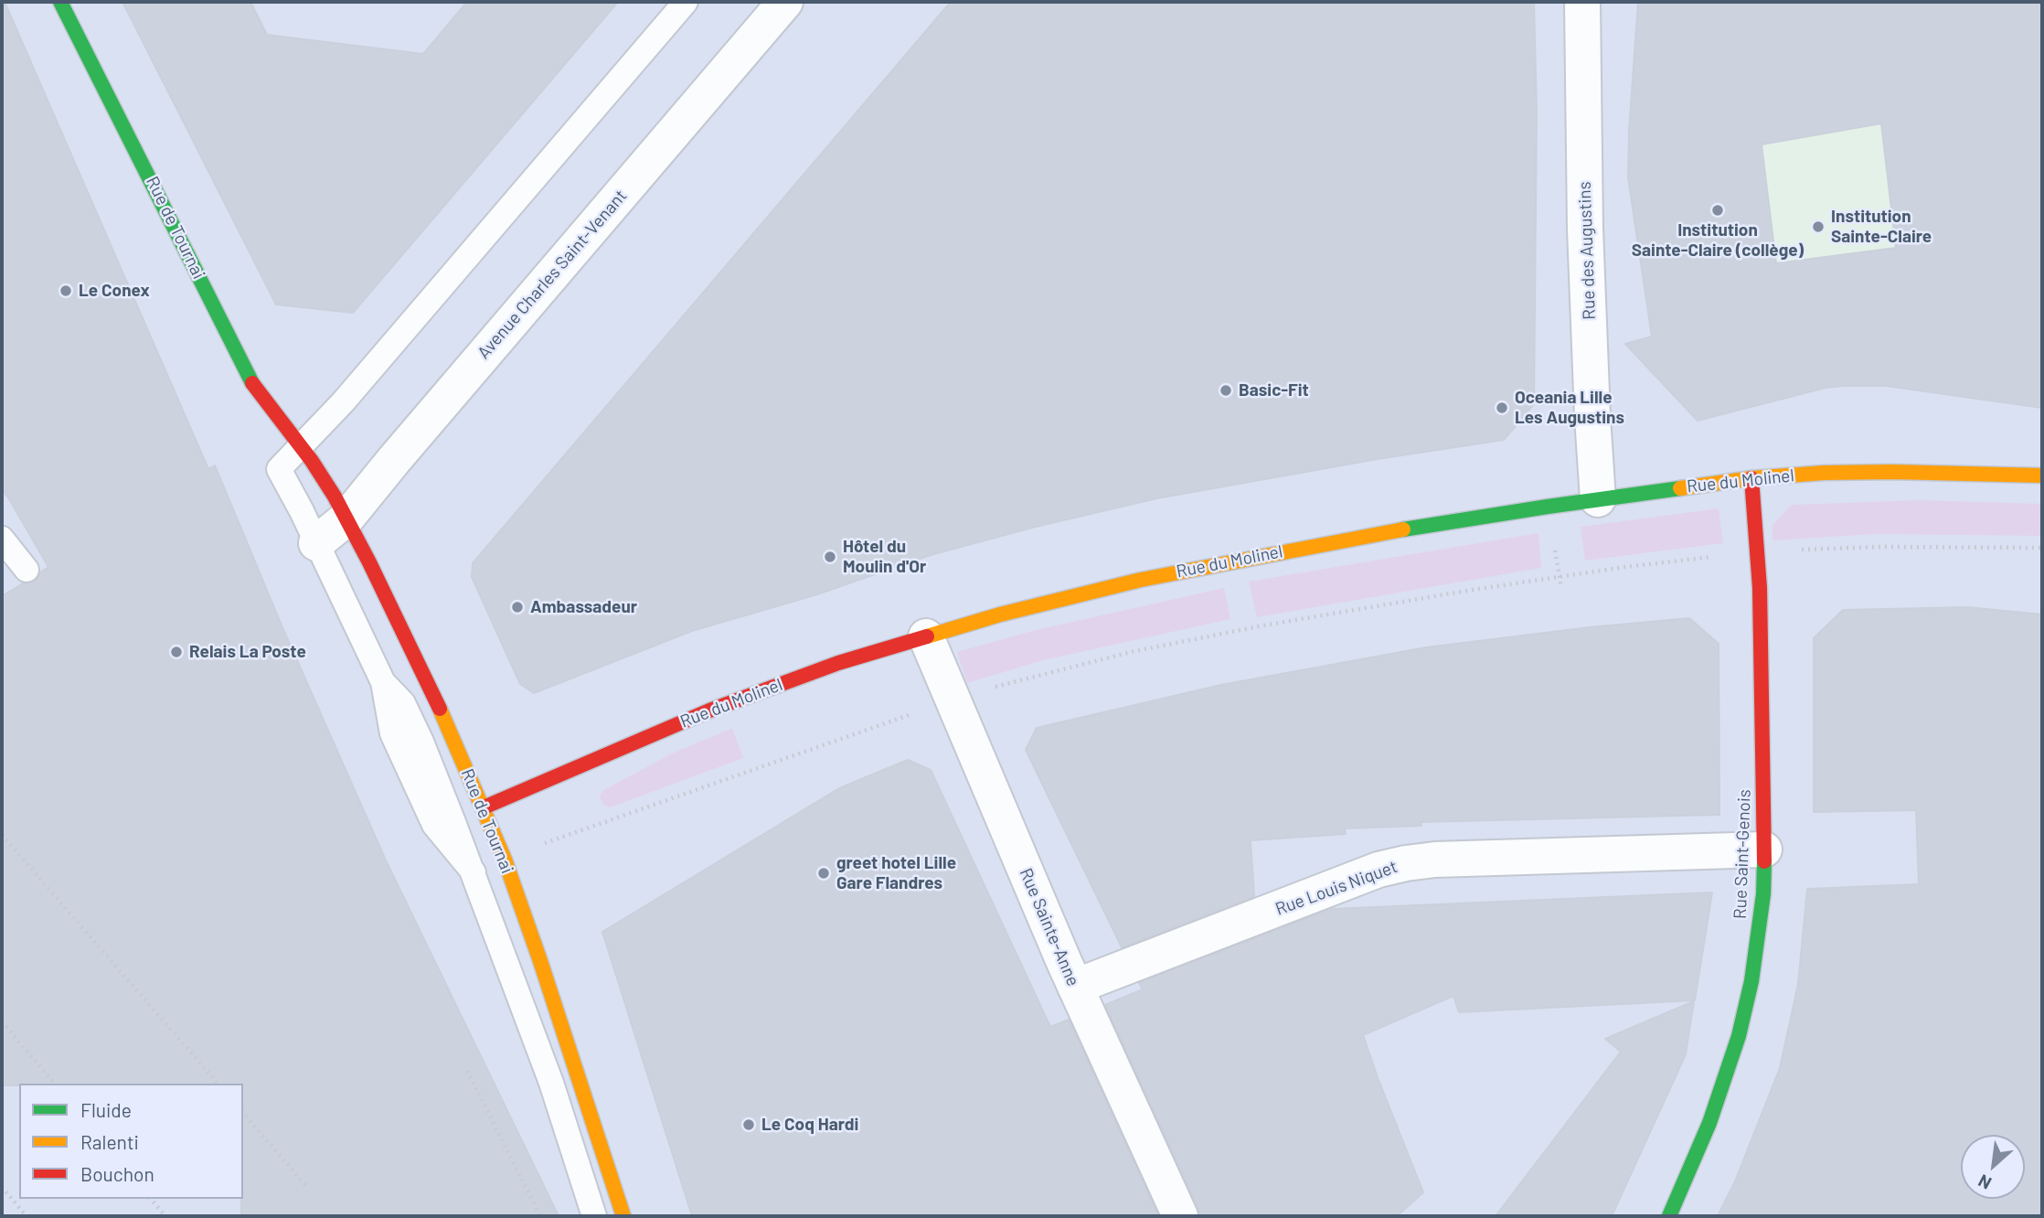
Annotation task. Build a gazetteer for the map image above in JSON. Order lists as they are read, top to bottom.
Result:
{
  "streets": {
    "street": [
      "Rue de Tournai",
      "Rue des Augustins",
      "Avenue Charles Saint-Venant",
      "Rue du Molinel",
      "Rue Saint-Genois",
      "Rue Louis Niquet",
      "Rue Sainte-Anne"
    ]
  },
  "crossings": [
    ["Rue de Tournai", "Avenue Charles Saint-Venant"],
    ["Rue de Tournai", "Rue du Molinel"],
    ["Rue des Augustins", "Rue du Molinel"],
    ["Rue du Molinel", "Rue Saint-Genois"],
    ["Rue du Molinel", "Rue Sainte-Anne"],
    ["Rue Saint-Genois", "Rue Louis Niquet"],
    ["Rue Louis Niquet", "Rue Sainte-Anne"]
  ],
  "places": [
    "Institution Sainte-Claire (collège)",
    "Institution Sainte-Claire",
    "Le Conex",
    "Basic-Fit",
    "Oceania Lille Les Augustins",
    "Hôtel du Moulin d'Or",
    "Ambassadeur",
    "Relais La Poste",
    "greet hotel Lille Gare Flandres",
    "Le Coq Hardi"
  ],
  "legend": ["Fluide", "Ralenti", "Bouchon"],
  "north": "bottom left"
}
